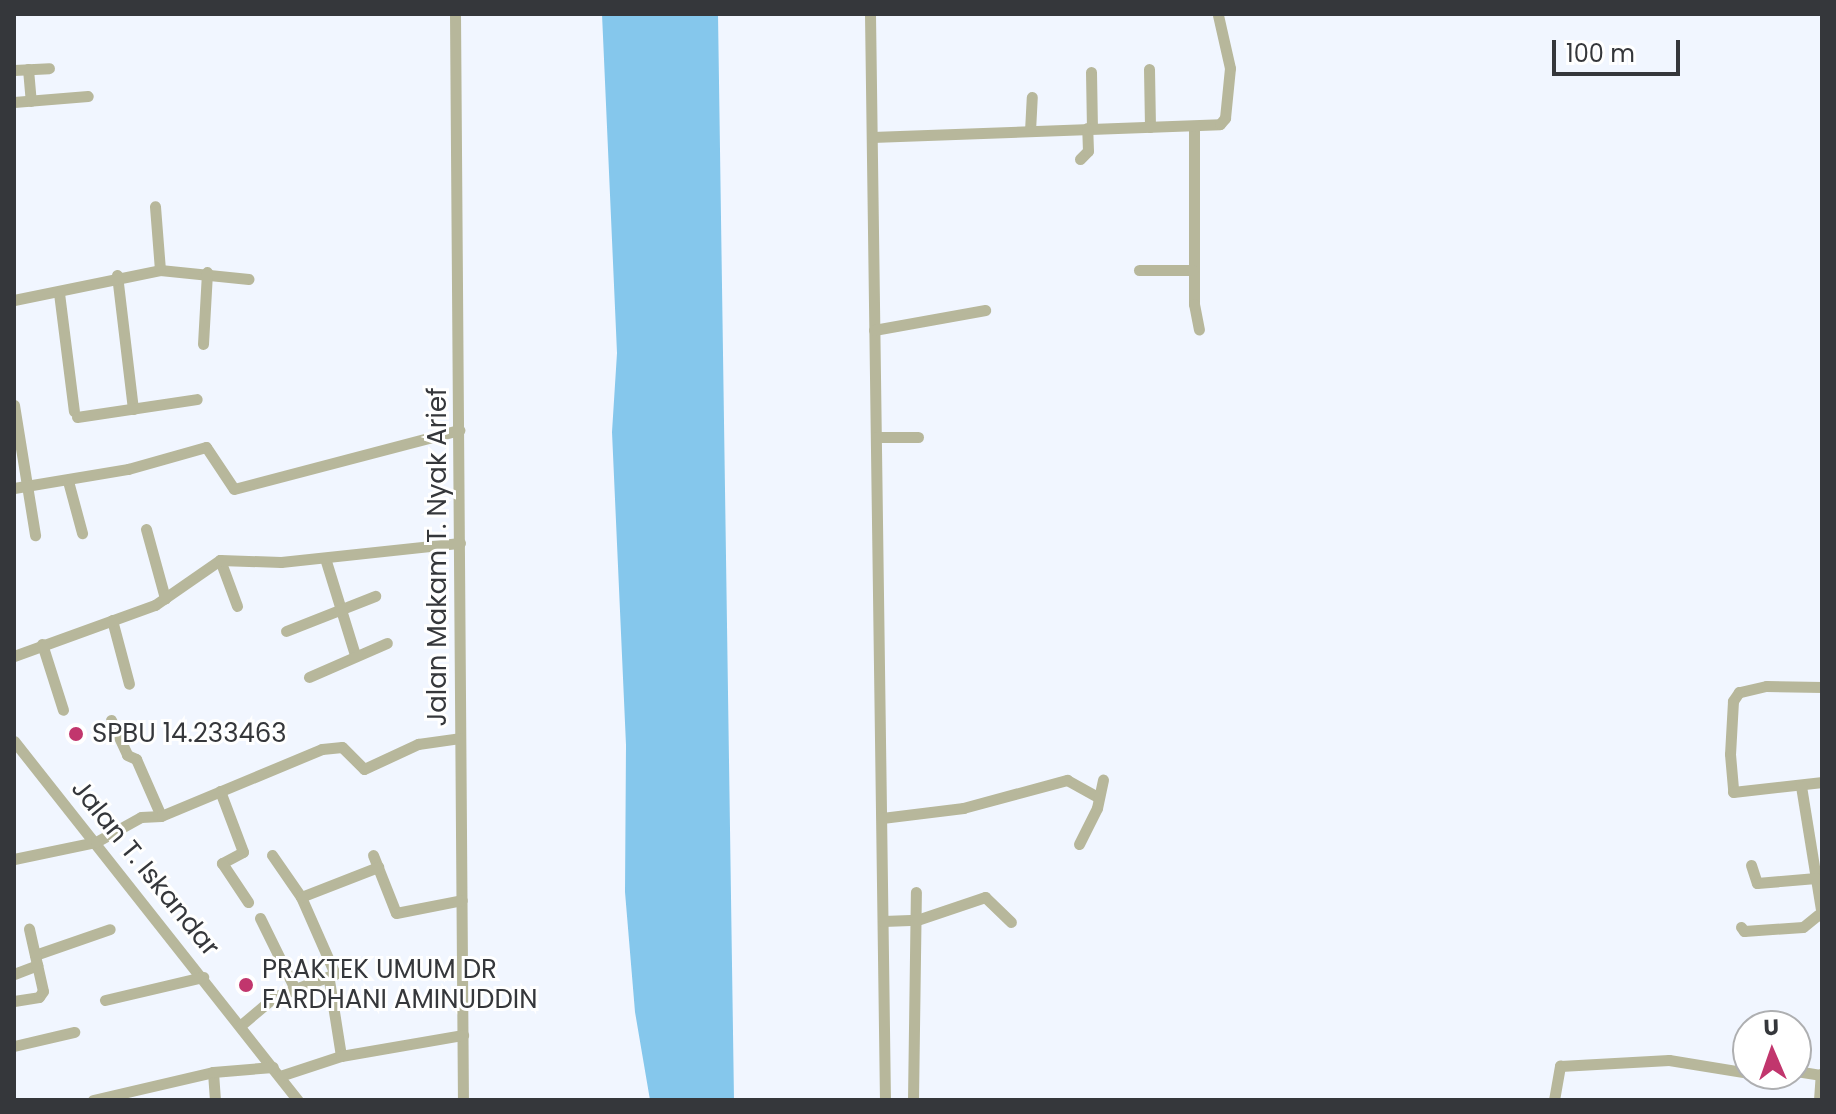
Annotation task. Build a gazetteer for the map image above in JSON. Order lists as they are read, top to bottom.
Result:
{
  "streets": {
    "street": ["Jalan Makam T. Nyak Arief", "Jalan T. Iskandar"]
  },
  "places": ["SPBU 14.233463", "PRAKTEK UMUM DR FARDHANI AMINUDDIN"],
  "scale_bar": "100 m",
  "north": "top"
}
